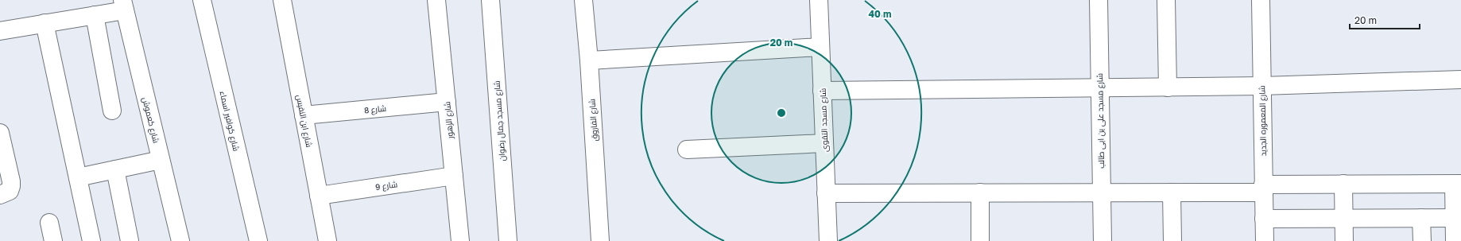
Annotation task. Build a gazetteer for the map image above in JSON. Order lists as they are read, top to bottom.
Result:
{
  "streets": {
    "street": [
      "شارع 8",
      "شارع كعموش",
      "شارع الزهور",
      "شارع الفاروق",
      "شارع مسجد التقوى",
      "شارع كوافير اسماء",
      "شارع ابن النفيس",
      "شارع مسجد جمال رضوان",
      "شارع مسجد على بن ابى طالب",
      "شارع المعموره الجديد",
      "شارع 9"
    ]
  },
  "crossings": [
    ["شارع 8", "شارع الزهور"],
    ["شارع 8", "شارع ابن النفيس"],
    ["شارع الزهور", "شارع 9"],
    ["شارع ابن النفيس", "شارع 9"]
  ],
  "scale_bar": "20 m",
  "rings": ["40 m", "20 m"]
}
